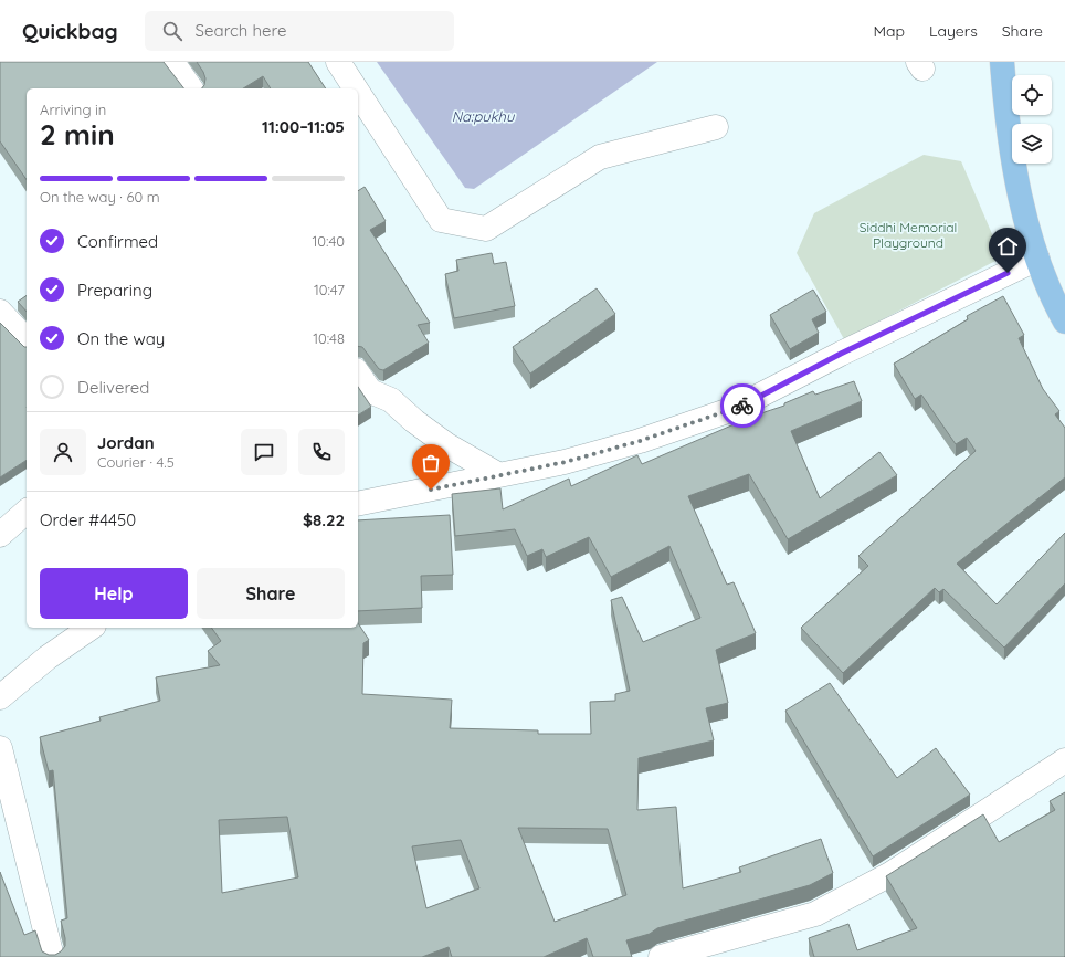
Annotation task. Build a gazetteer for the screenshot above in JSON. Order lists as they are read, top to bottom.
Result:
{
  "water": ["Na:pukhu"],
  "parks": ["Siddhi Memorial Playground"],
  "page": {
    "header": "Quickbag",
    "search": "Search here",
    "nav": ["Map", "Layers", "Share"],
    "heading": ["2 min", "Arriving in", "11:00–11:05"],
    "panel": [
      "Jordan",
      "Courier · 4.5",
      "Order #4450",
      "$8.22"
    ],
    "bar": "On the way · 60 m",
    "list": [
      ["Confirmed", "10:40"],
      ["Preparing", "10:47"],
      ["On the way", "10:48"],
      "Delivered"
    ],
    "buttons": ["Help", "Share"]
  }
}
